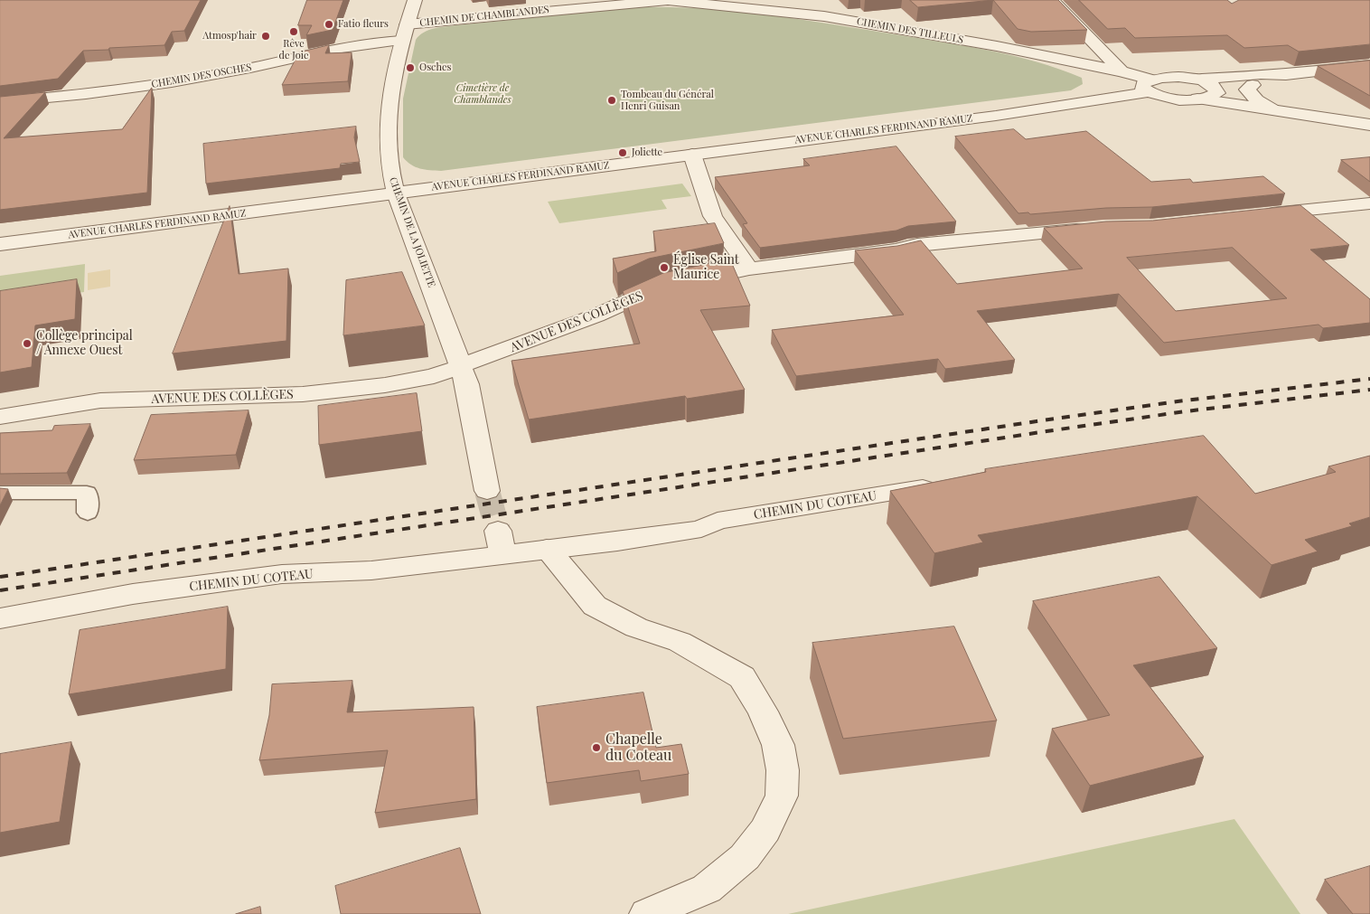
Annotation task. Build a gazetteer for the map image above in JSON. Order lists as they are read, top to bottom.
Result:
{
  "streets": {
    "street": [
      "CHEMIN DE CHAMBLANDES",
      "CHEMIN DES TILLEULS",
      "CHEMIN DES OSCHES",
      "AVENUE CHARLES FERDINAND RAMUZ",
      "CHEMIN DE LA JOLIETTE",
      "AVENUE DES COLLÈGES",
      "CHEMIN DU COTEAU"
    ]
  },
  "crossings": [
    ["CHEMIN DE CHAMBLANDES", "CHEMIN DES TILLEULS"],
    ["CHEMIN DE CHAMBLANDES", "CHEMIN DES OSCHES"],
    ["CHEMIN DE CHAMBLANDES", "CHEMIN DE LA JOLIETTE"],
    ["CHEMIN DES TILLEULS", "AVENUE CHARLES FERDINAND RAMUZ"],
    ["CHEMIN DES OSCHES", "CHEMIN DE LA JOLIETTE"],
    ["AVENUE CHARLES FERDINAND RAMUZ", "CHEMIN DE LA JOLIETTE"],
    ["CHEMIN DE LA JOLIETTE", "AVENUE DES COLLÈGES"]
  ],
  "parks": ["Cimetière de Chamblandes"],
  "places": [
    "Fatio fleurs",
    "Rêve de Joie",
    "Atmosp'hair",
    "Osches",
    "Tombeau du Général Henri Guisan",
    "Joliette",
    "Église Saint Maurice",
    "Collège principal / Annexe Ouest",
    "Chapelle du Coteau"
  ]
}
